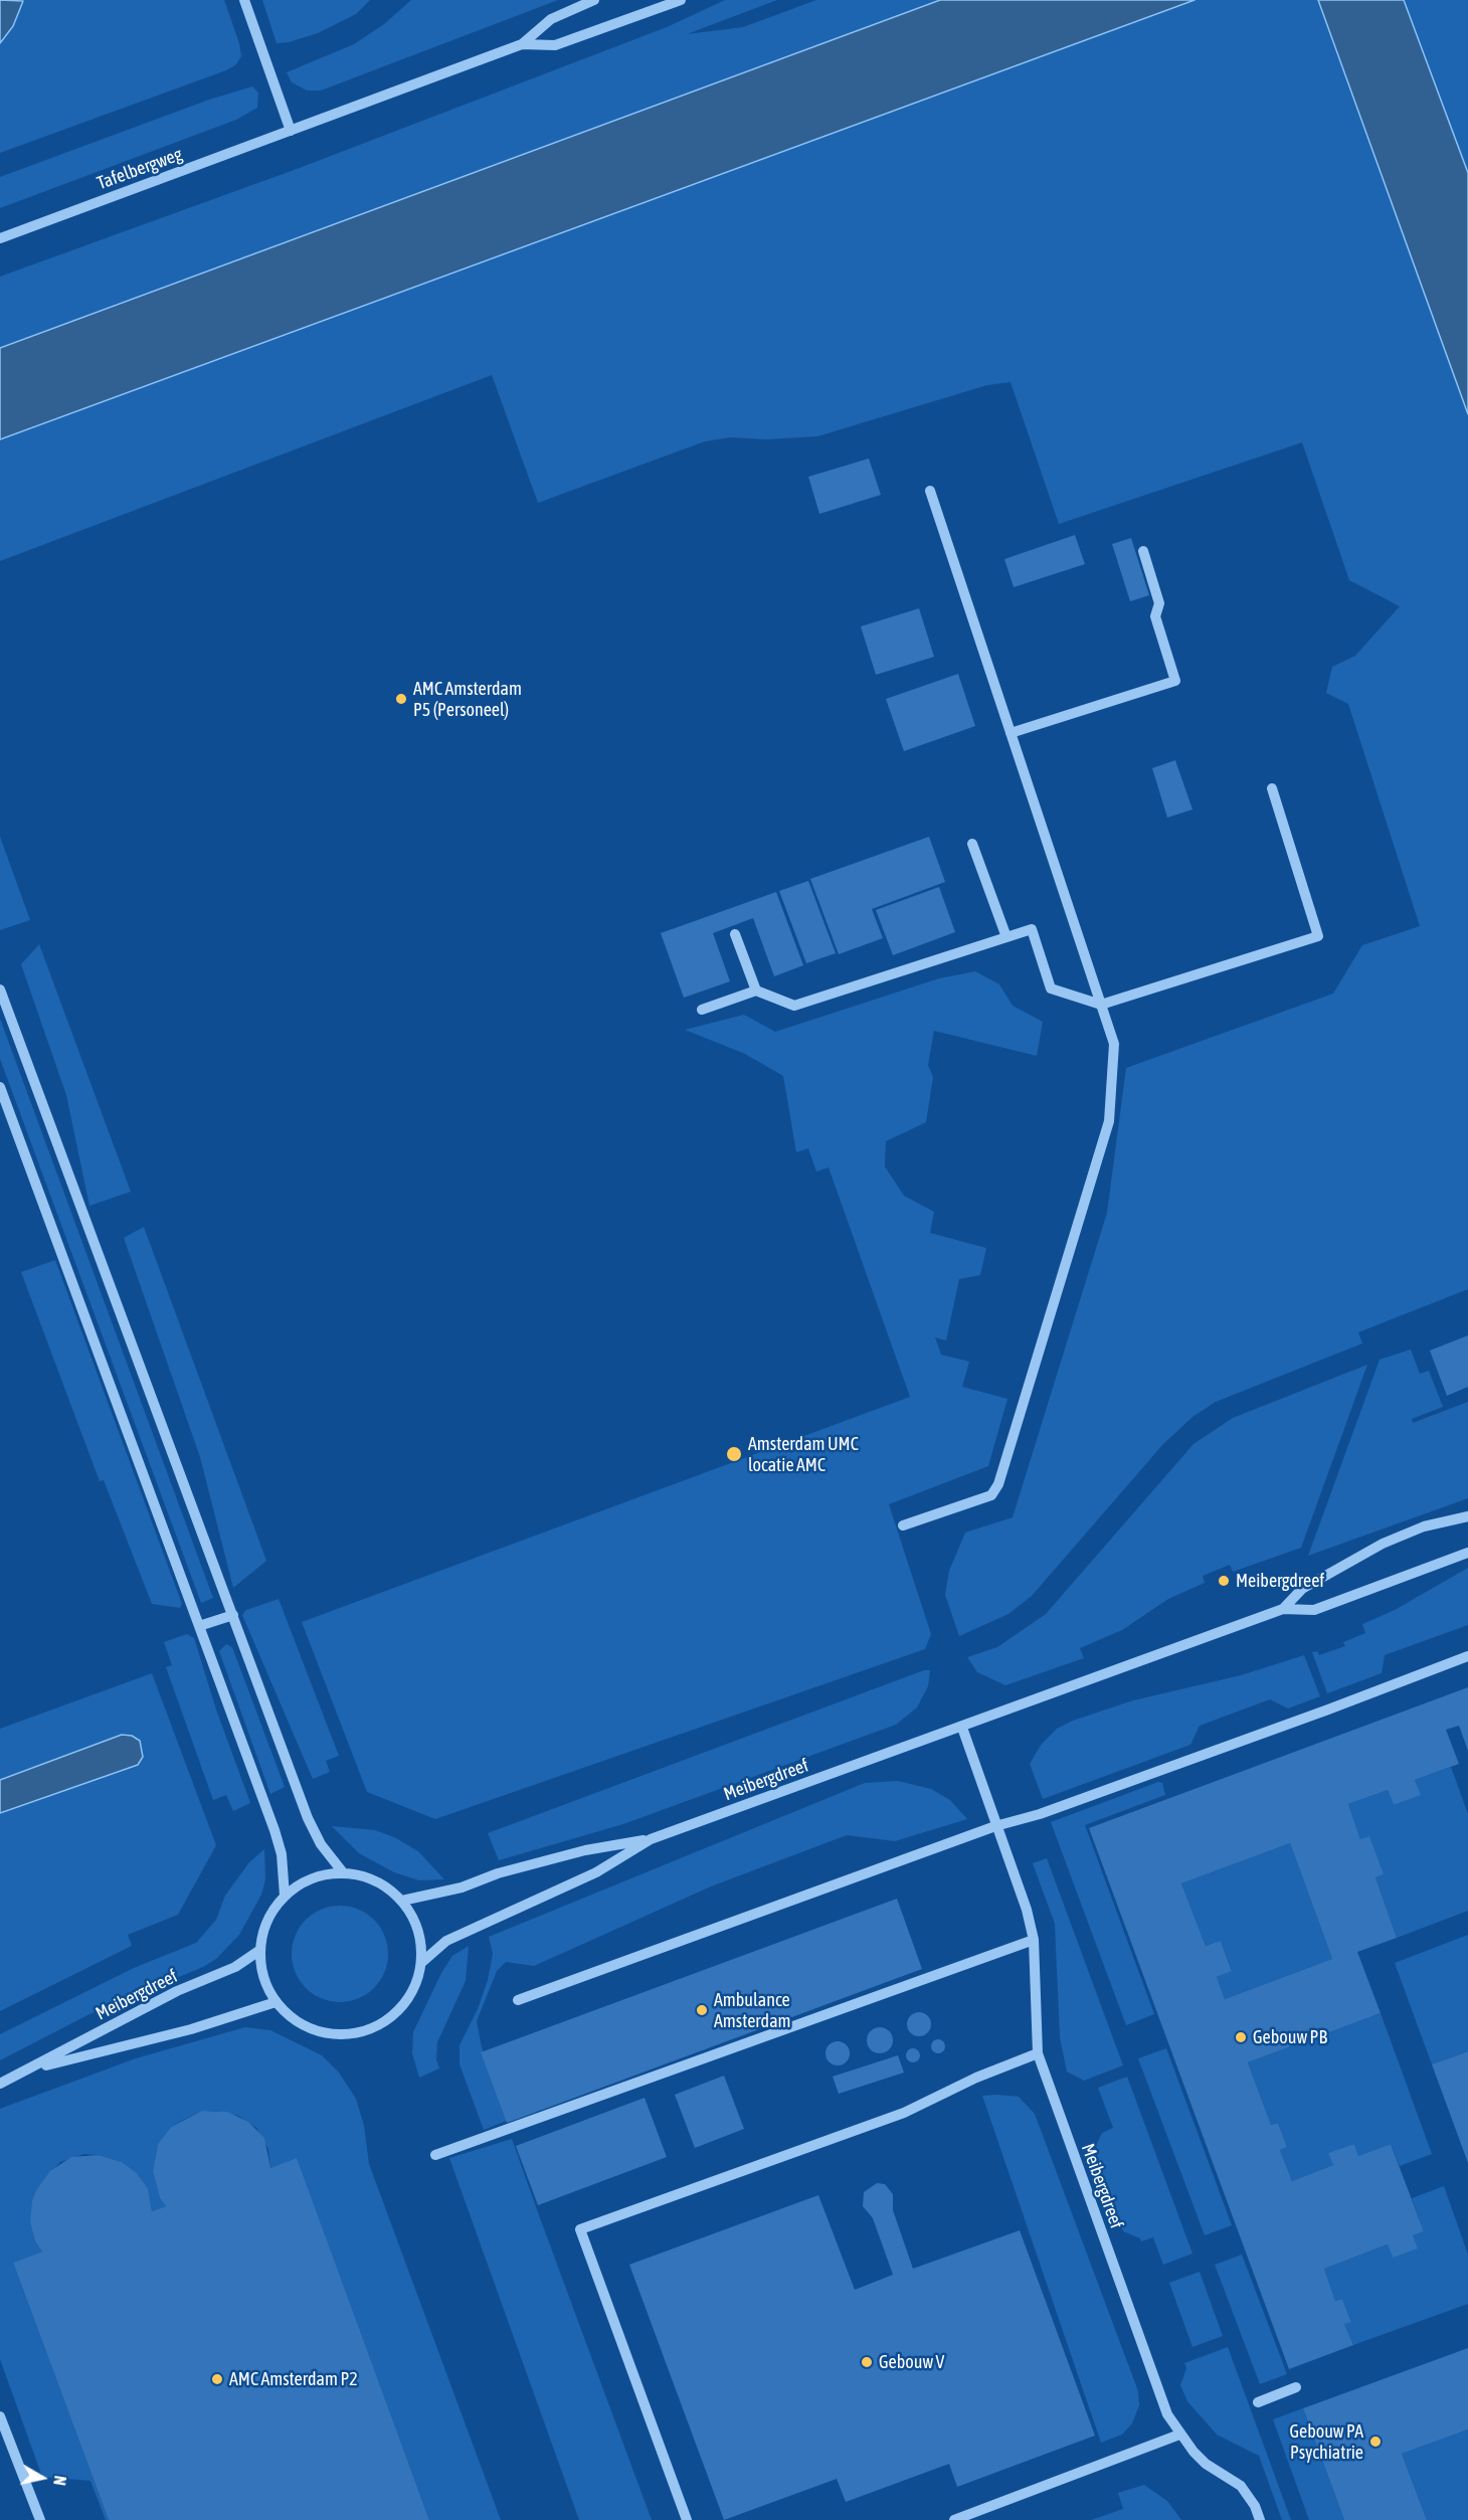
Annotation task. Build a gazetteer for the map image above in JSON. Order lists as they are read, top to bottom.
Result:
{
  "streets": {
    "street": ["Tafelbergweg", "Meibergdreef"]
  },
  "places": [
    "AMC Amsterdam P5 (Personeel)",
    "Amsterdam UMC locatie AMC",
    "Meibergdreef",
    "Ambulance Amsterdam",
    "Gebouw PB",
    "Gebouw V",
    "AMC Amsterdam P2",
    "Gebouw PA Psychiatrie"
  ],
  "north": "right"
}
